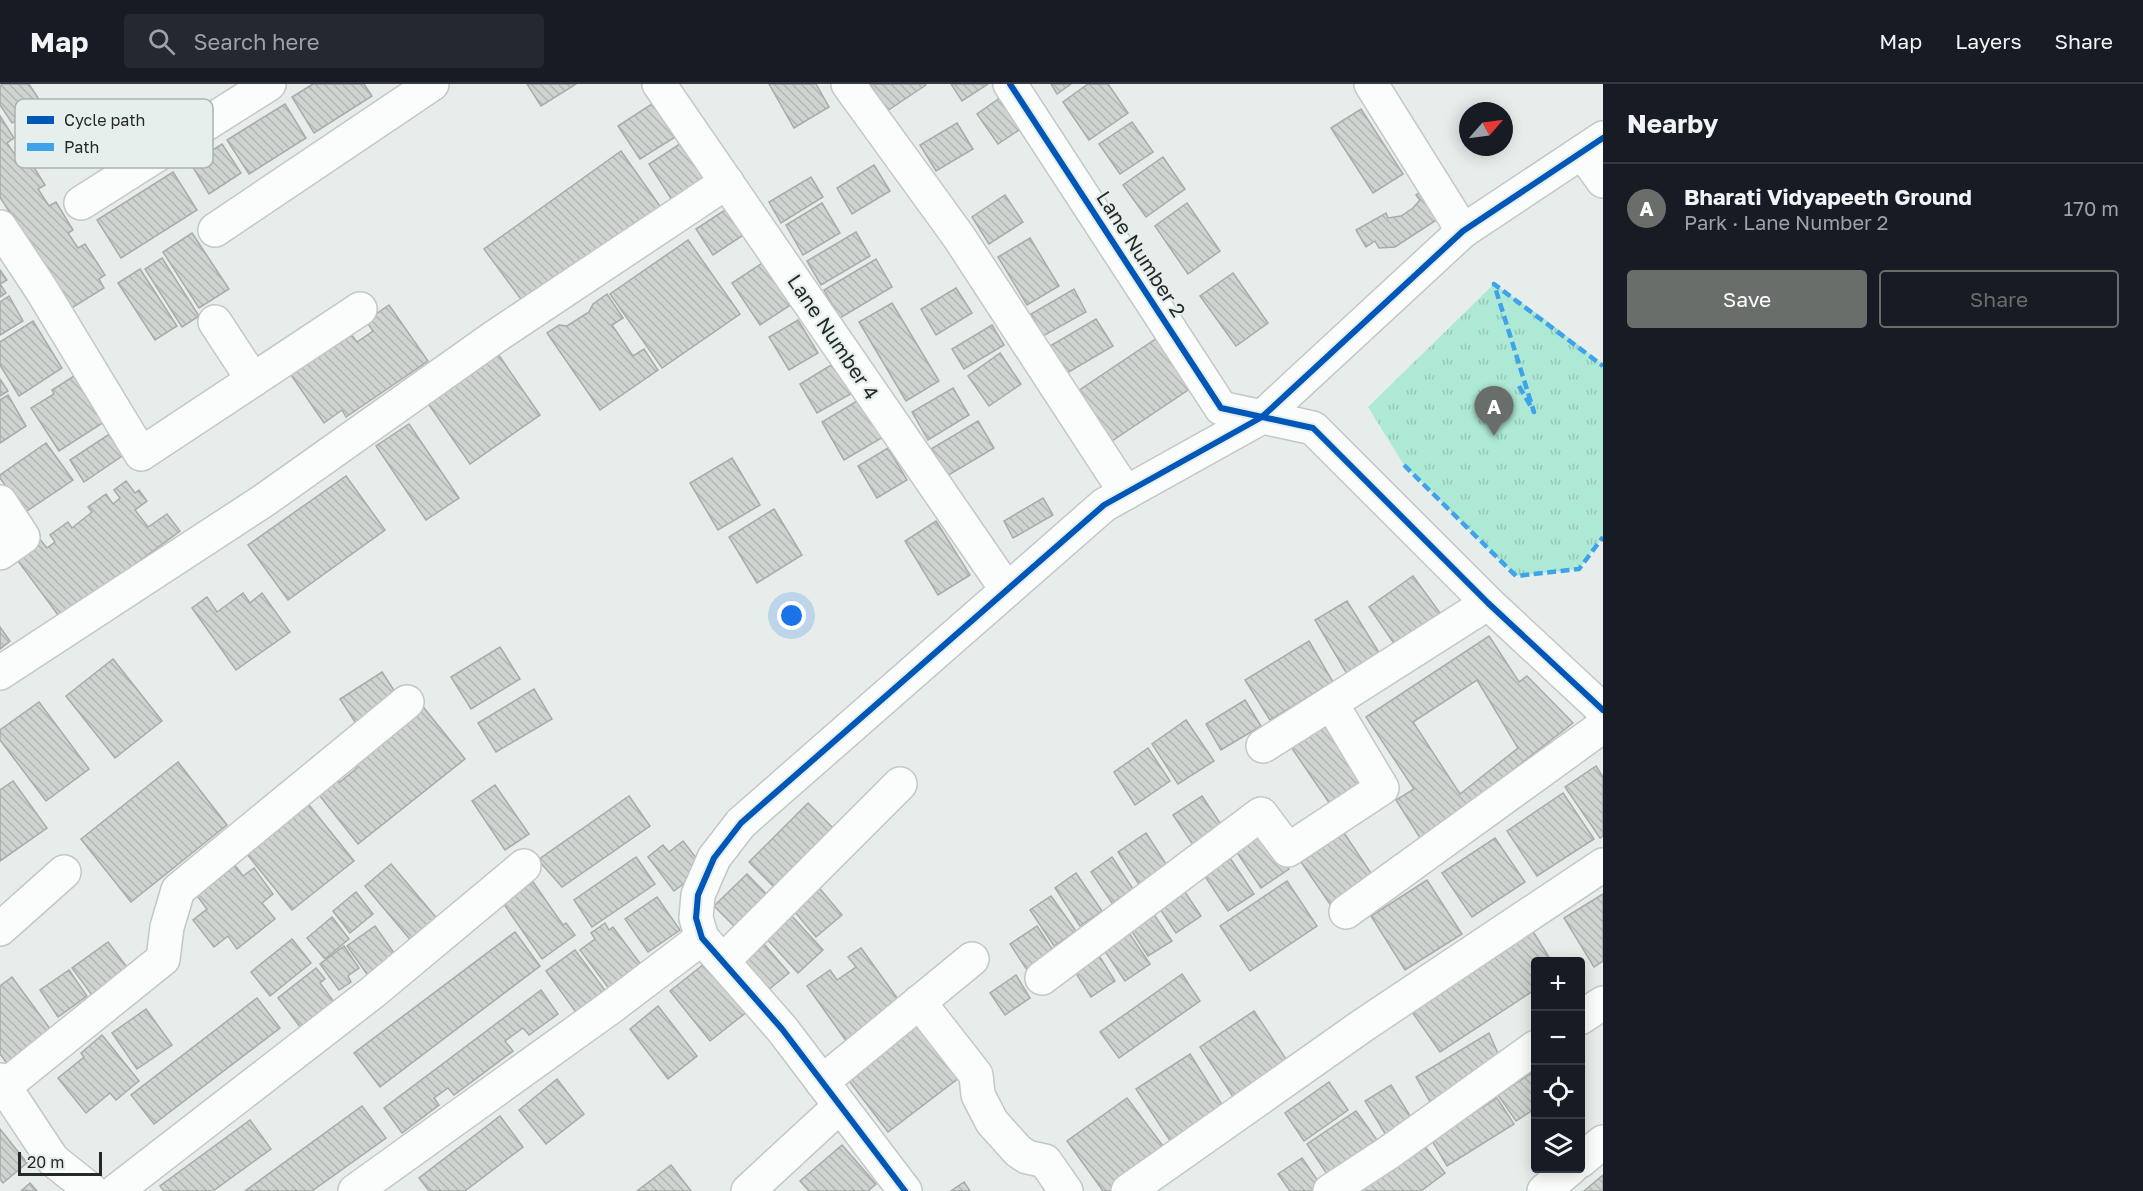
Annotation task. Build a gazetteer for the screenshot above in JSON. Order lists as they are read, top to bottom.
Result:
{
  "streets": {
    "street": ["Lane Number 2", "Lane Number 4"]
  },
  "legend": ["Cycle path", "Path"],
  "scale_bar": "20 m",
  "north": "top right",
  "page": {
    "header": "Map",
    "search": "Search here",
    "nav": ["Map", "Layers", "Share"],
    "heading": "Nearby",
    "list": [
      {
        "mark": "A",
        "name": "Bharati Vidyapeeth Ground",
        "note": "Park · Lane Number 2",
        "value": "170 m"
      }
    ],
    "buttons": ["Save", "Share"],
    "pins": "A",
    "map_buttons": ["+", "−"],
    "scale": "20 m"
  }
}
